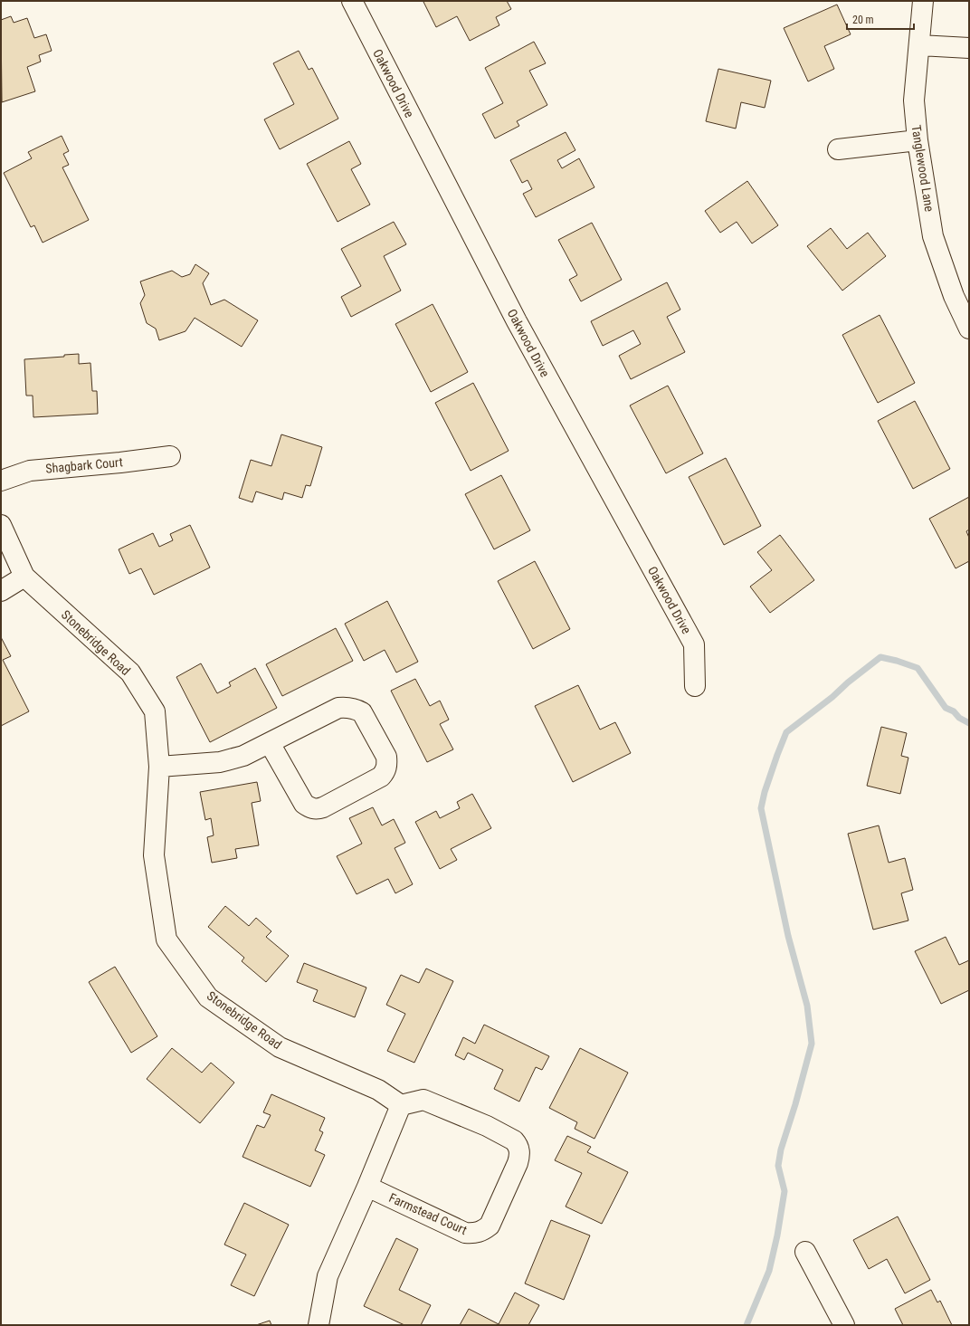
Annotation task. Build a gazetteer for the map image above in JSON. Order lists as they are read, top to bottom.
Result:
{
  "streets": {
    "street": [
      "Oakwood Drive",
      "Tanglewood Lane",
      "Shagbark Court",
      "Stonebridge Road",
      "Farmstead Court"
    ]
  },
  "crossings": [
    ["Stonebridge Road", "Farmstead Court"]
  ],
  "scale_bar": "20 m"
}
